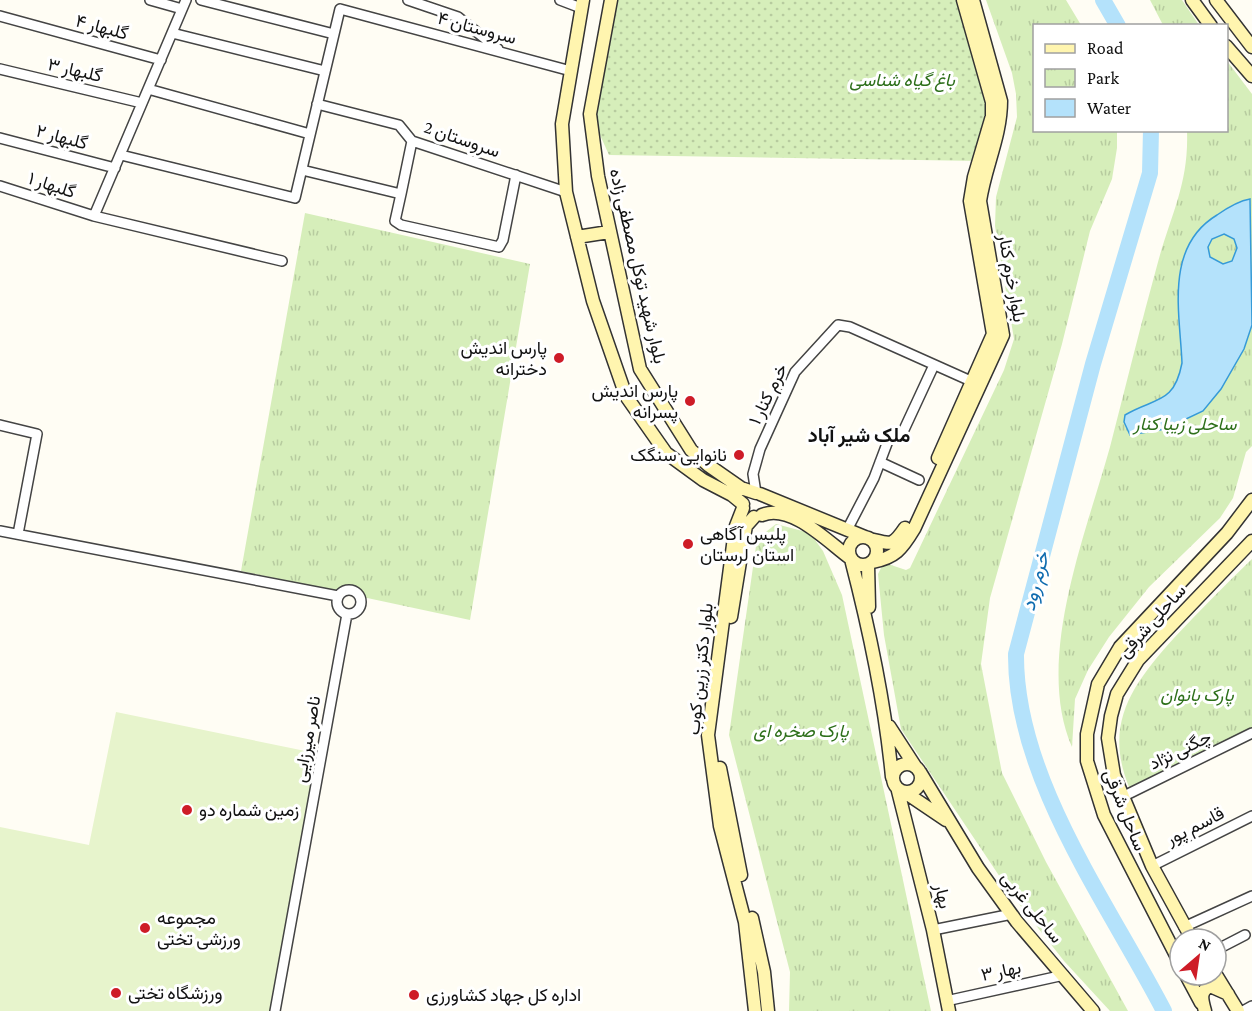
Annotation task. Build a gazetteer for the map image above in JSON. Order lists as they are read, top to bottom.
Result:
{
  "streets": {
    "main road": [
      "بلوار شهید توکل مصطفی زاده",
      "بلوار خرم کنار",
      "ساحلی شرقی",
      "بلوار دکتر زرین کوب",
      "ساحل شرقی",
      "بهار",
      "ساحلی غربی"
    ],
    "street": [
      "گلبهار ۴",
      "سروستان ۴",
      "۳ گلبهار",
      "گلبهار ۲",
      "سروستان 2",
      "گلبهار ۱",
      "خرم کنار ۱",
      "ناصر میرزایی",
      "چگنی نژاد",
      "قاسم پور",
      "بهار ۳"
    ]
  },
  "crossings": [
    ["بلوار شهید توکل مصطفی زاده", "بلوار خرم کنار"],
    ["بلوار شهید توکل مصطفی زاده", "خرم کنار ۱"],
    ["بلوار شهید توکل مصطفی زاده", "بلوار دکتر زرین کوب"],
    ["بلوار خرم کنار", "خرم کنار ۱"],
    ["خرم کنار ۱", "بلوار دکتر زرین کوب"],
    ["ساحلی شرقی", "چگنی نژاد"],
    ["ساحلی شرقی", "قاسم پور"],
    ["بهار", "ساحلی غربی"],
    ["بهار", "بهار ۳"],
    ["ساحلی غربی", "بهار ۳"]
  ],
  "districts": ["ملک شیر آباد"],
  "water": ["خرم رود"],
  "parks": [
    "باغ گیاه شناسی",
    "ساحلی زیبا کنار",
    "پارک بانوان",
    "پارک صخره ای"
  ],
  "places": [
    "پارس اندیش دخترانه",
    "پارس اندیش پسرانه",
    "نانوایی سنگک",
    "پلیس آگاهی استان لرستان",
    "زمین شماره دو",
    "مجموعه ورزشی تختی",
    "ورزشگاه تختی",
    "اداره کل جهاد کشاورزی"
  ],
  "legend": ["Road", "Park", "Water"],
  "north": "top right"
}
